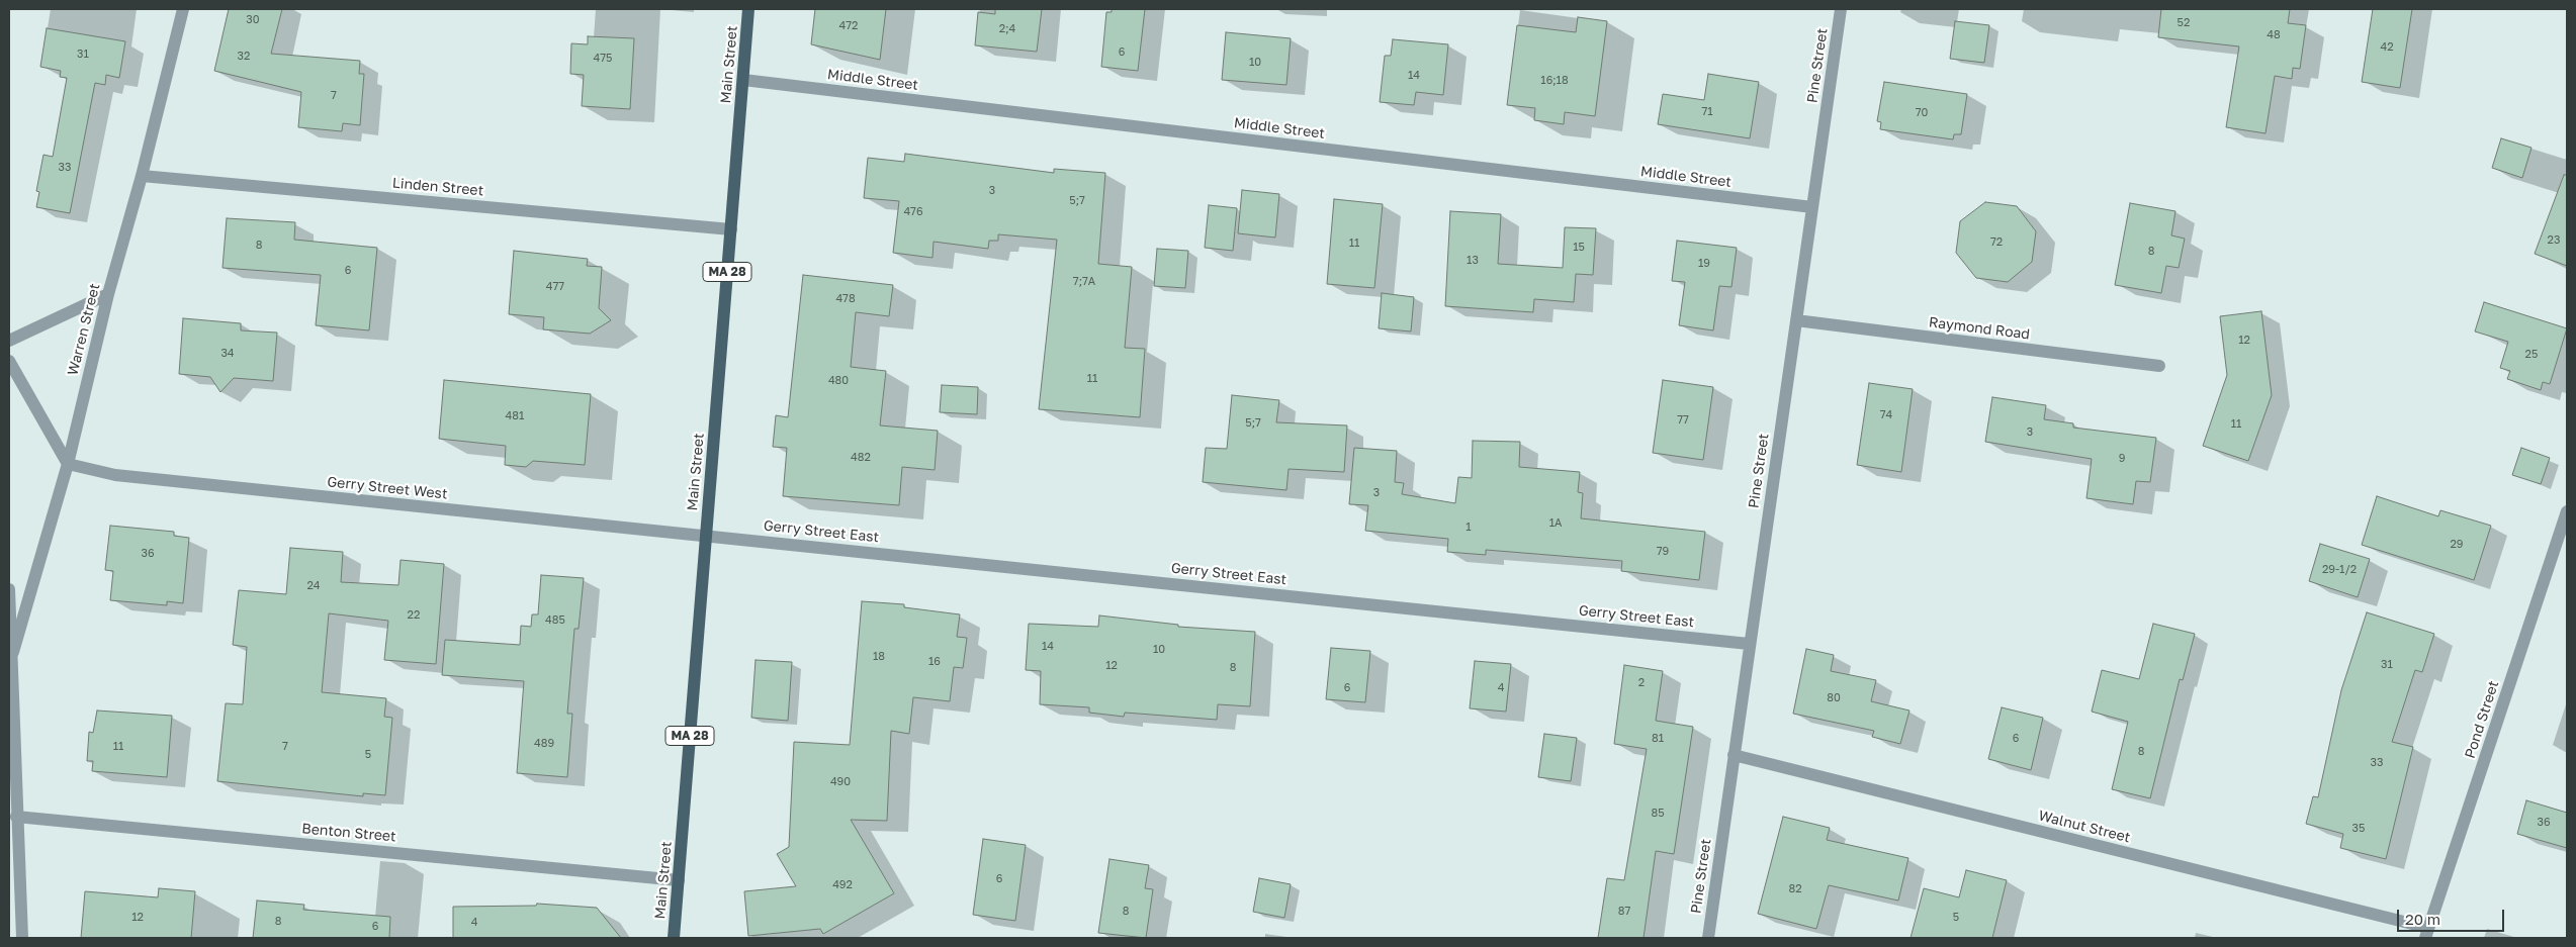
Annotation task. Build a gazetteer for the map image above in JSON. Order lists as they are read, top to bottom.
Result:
{
  "streets": {
    "main road": ["Main Street", "MA 28"],
    "street": [
      "Pine Street",
      "Middle Street",
      "Linden Street",
      "Raymond Road",
      "Warren Street",
      "Gerry Street West",
      "Gerry Street East",
      "Pond Street",
      "Walnut Street",
      "Benton Street"
    ]
  },
  "crossings": [
    ["Main Street", "Middle Street"],
    ["Main Street", "Linden Street"],
    ["Main Street", "Gerry Street West"],
    ["Main Street", "Gerry Street East"],
    ["Main Street", "Benton Street"],
    ["Pine Street", "Middle Street"],
    ["Pine Street", "Raymond Road"],
    ["Pine Street", "Gerry Street East"],
    ["Pine Street", "Walnut Street"],
    ["Linden Street", "Warren Street"],
    ["Warren Street", "Gerry Street West"],
    ["Warren Street", "Benton Street"],
    ["Gerry Street West", "Gerry Street East"],
    ["Pond Street", "Walnut Street"]
  ],
  "house_numbers": [
    "30",
    "52",
    "472",
    "2;4",
    "48",
    "42",
    "6",
    "31",
    "32",
    "475",
    "10",
    "14",
    "16;18",
    "7",
    "71",
    "70",
    "33",
    "3",
    "5;7",
    "476",
    "23",
    "72",
    "11",
    "8",
    "15",
    "8",
    "13",
    "19",
    "6",
    "7;7A",
    "477",
    "478",
    "12",
    "34",
    "25",
    "11",
    "480",
    "74",
    "481",
    "77",
    "5;7",
    "11",
    "3",
    "482",
    "9",
    "3",
    "1A",
    "1",
    "29",
    "79",
    "36",
    "29-1/2",
    "24",
    "22",
    "485",
    "14",
    "10",
    "18",
    "16",
    "31",
    "12",
    "8",
    "2",
    "6",
    "4",
    "80",
    "81",
    "6",
    "489",
    "11",
    "7",
    "8",
    "5",
    "33",
    "490",
    "85",
    "36",
    "35",
    "6",
    "492",
    "82",
    "8",
    "87",
    "12",
    "5",
    "8",
    "4",
    "6"
  ],
  "scale_bar": "20 m"
}
